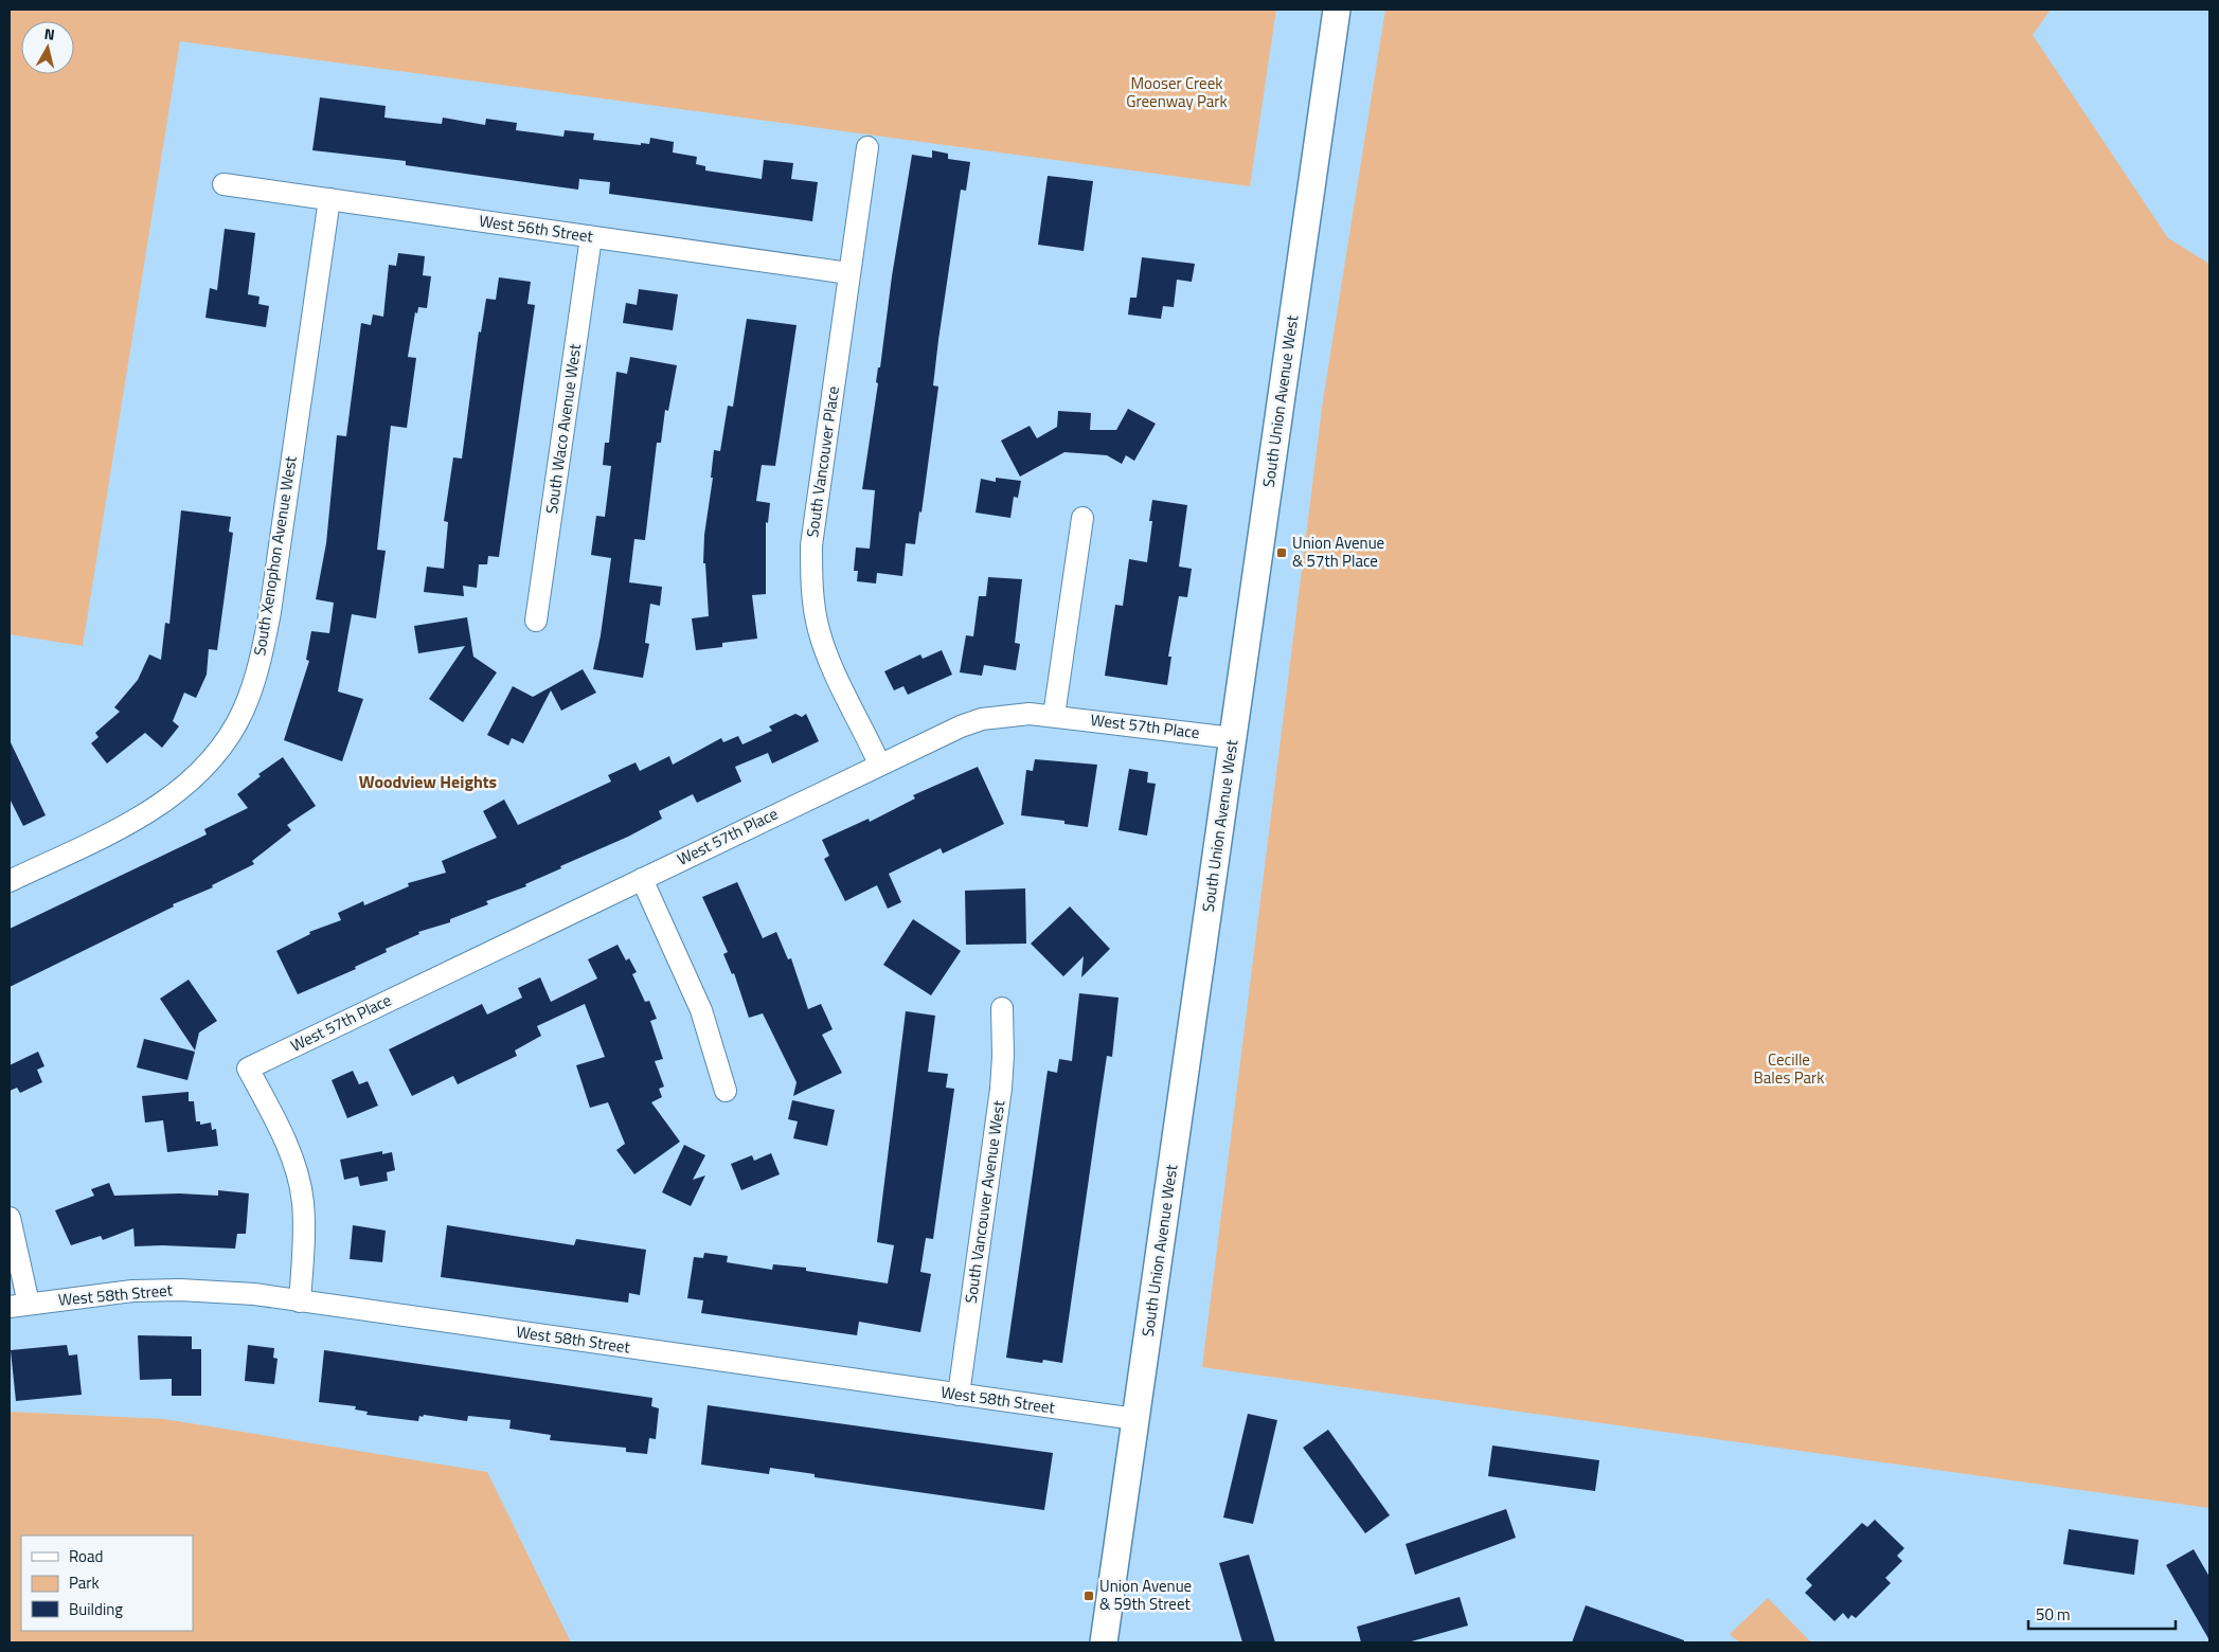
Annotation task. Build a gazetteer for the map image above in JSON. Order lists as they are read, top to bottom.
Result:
{
  "streets": {
    "street": [
      "West 56th Street",
      "South Union Avenue West",
      "South Waco Avenue West",
      "South Vancouver Place",
      "South Xenophon Avenue West",
      "West 57th Place",
      "South Vancouver Avenue West",
      "West 58th Street"
    ]
  },
  "crossings": [
    ["West 56th Street", "South Waco Avenue West"],
    ["West 56th Street", "South Vancouver Place"],
    ["West 56th Street", "South Xenophon Avenue West"],
    ["South Union Avenue West", "West 57th Place"],
    ["South Union Avenue West", "West 58th Street"],
    ["South Vancouver Place", "West 57th Place"],
    ["West 57th Place", "West 58th Street"],
    ["South Vancouver Avenue West", "West 58th Street"]
  ],
  "districts": ["Woodview Heights"],
  "parks": ["Mooser Creek Greenway Park", "Cecille Bales Park"],
  "places": {
    "transit": ["Union Avenue & 57th Place", "Union Avenue & 59th Street"]
  },
  "legend": ["Road", "Park", "Building"],
  "scale_bar": "50 m",
  "north": "top"
}
